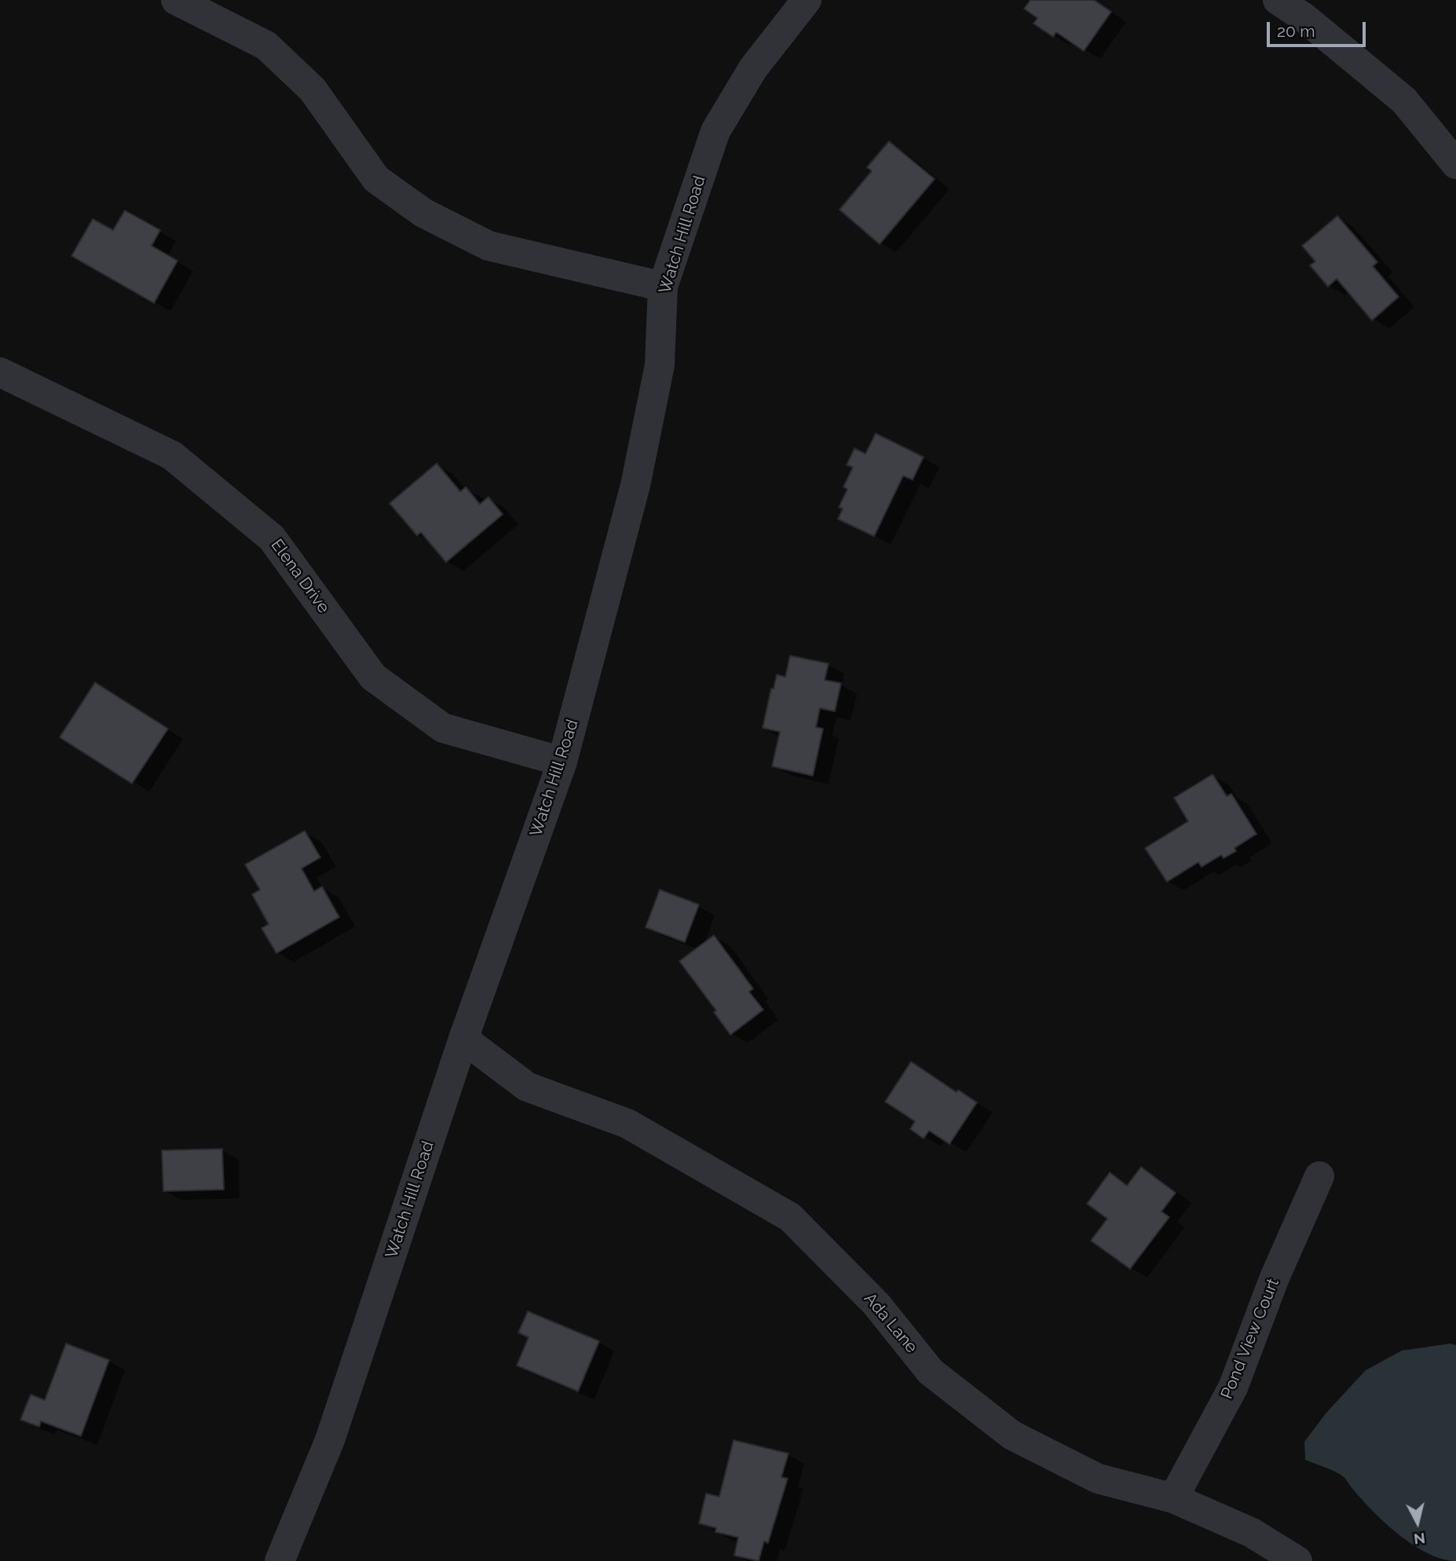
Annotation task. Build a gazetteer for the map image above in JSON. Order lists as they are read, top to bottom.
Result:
{
  "streets": {
    "street": [
      "Watch Hill Road",
      "Elena Drive",
      "Ada Lane",
      "Pond View Court"
    ]
  },
  "crossings": [
    ["Watch Hill Road", "Elena Drive"],
    ["Watch Hill Road", "Ada Lane"],
    ["Ada Lane", "Pond View Court"]
  ],
  "scale_bar": "20 m",
  "north": "bottom"
}
